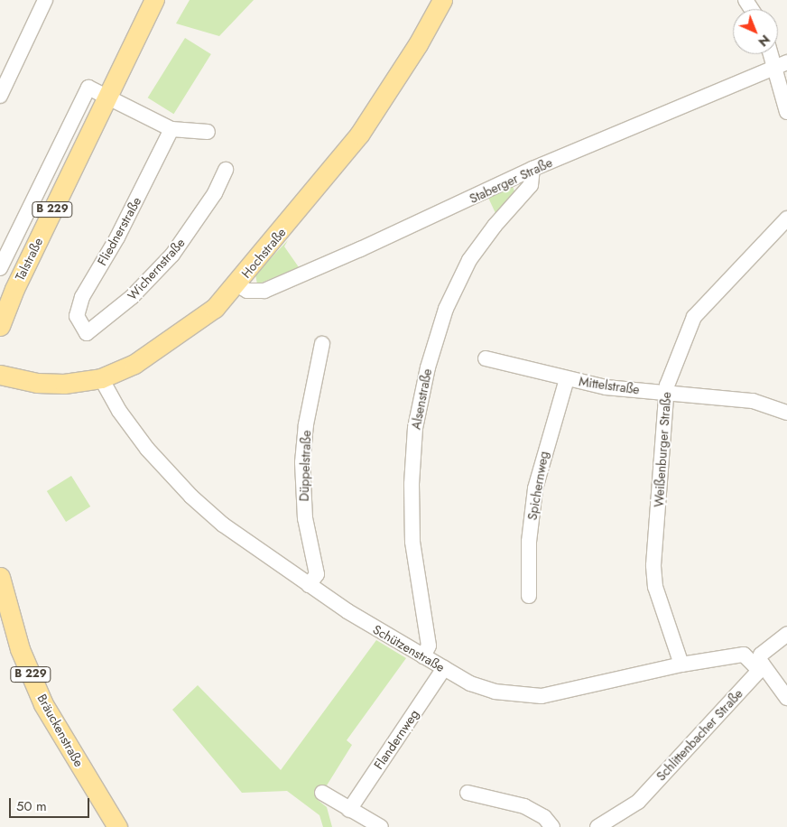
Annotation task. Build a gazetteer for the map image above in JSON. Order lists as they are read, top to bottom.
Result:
{
  "streets": {
    "main road": [
      "B 229",
      "Hochstraße",
      "Talstraße",
      "Bräuckenstraße"
    ],
    "street": [
      "Staberger Straße",
      "Fliednerstraße",
      "Wichernstraße",
      "Mittelstraße",
      "Alsenstraße",
      "Weißenburger Straße",
      "Düppelstraße",
      "Spichernweg",
      "Schützenstraße",
      "Schlittenbacher Straße",
      "Flandernweg"
    ]
  },
  "crossings": [
    ["Staberger Straße", "Hochstraße"],
    ["Staberger Straße", "Alsenstraße"],
    ["Fliednerstraße", "Wichernstraße"],
    ["Hochstraße", "Schützenstraße"],
    ["Mittelstraße", "Weißenburger Straße"],
    ["Mittelstraße", "Spichernweg"],
    ["Alsenstraße", "Schützenstraße"],
    ["Weißenburger Straße", "Schützenstraße"],
    ["Düppelstraße", "Schützenstraße"],
    ["Schützenstraße", "Schlittenbacher Straße"],
    ["Schützenstraße", "Flandernweg"]
  ],
  "scale_bar": "50 m",
  "north": "bottom right"
}
